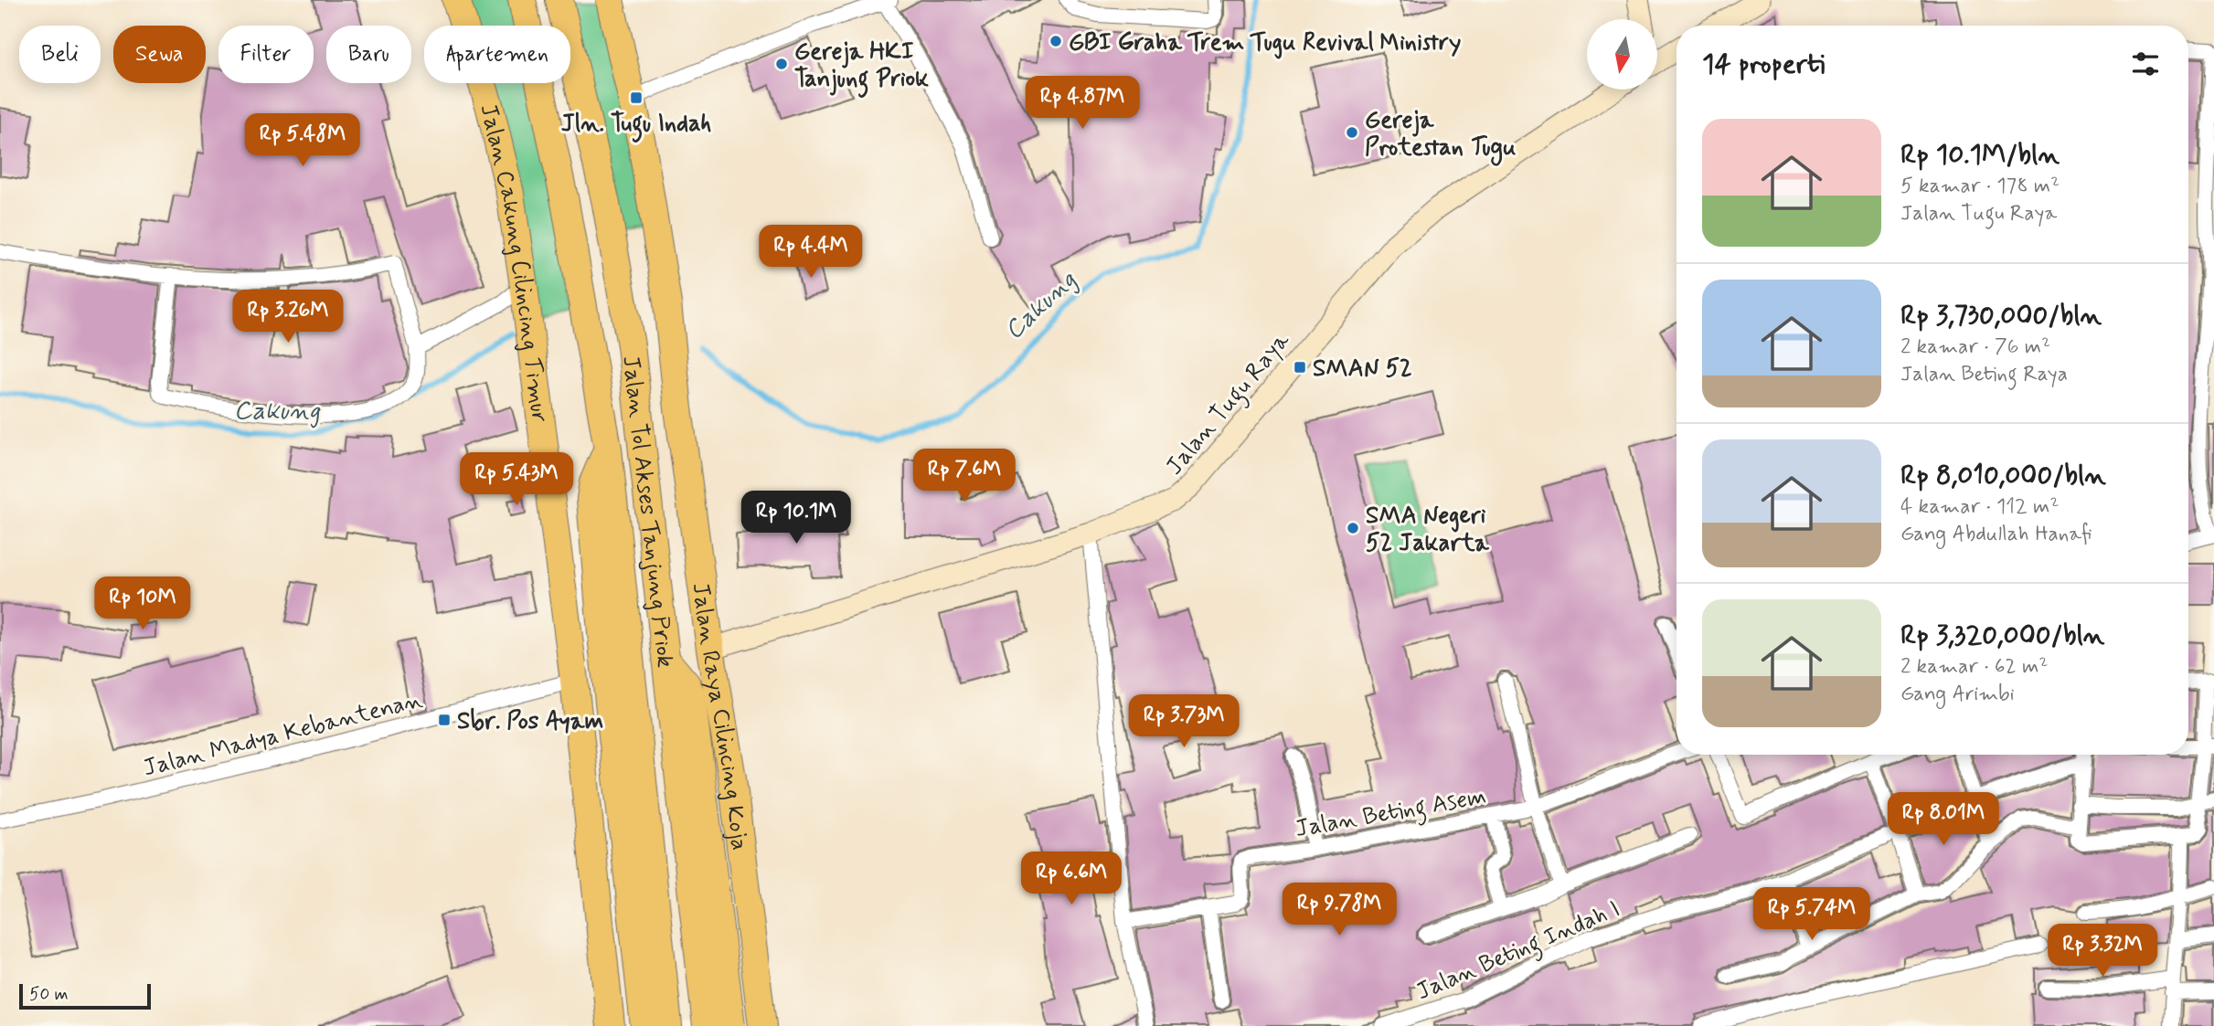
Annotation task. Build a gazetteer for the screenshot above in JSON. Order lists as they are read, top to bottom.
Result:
{
  "streets": {
    "highway": ["Jalan Cakung Cilincing Timur", "Jalan Tol Akses Tanjung Priok", "Jalan Raya Cilincing Koja"],
    "main road": ["Jalan Tugu Raya"],
    "street": ["Jalan Madya Kebantenan", "Jalan Beting Asem", "Jalan Beting Indah I"]
  },
  "crossings": [
    ["Jalan Cakung Cilincing Timur", "Jalan Madya Kebantenan"],
    ["Jalan Tugu Raya", "Jalan Raya Cilincing Koja"]
  ],
  "water": ["Cakung"],
  "places": {
    "other": [
      "GBI Graha Trem Tugu Revival Ministry",
      "Gereja HKI Tanjung Priok",
      "Gereja Protestan Tugu",
      "SMA Negeri 52 Jakarta"
    ],
    "transit": ["Jln. Tugu Indah", "SMAN 52", "Sbr. Pos Ayam"]
  },
  "scale_bar": "50 m",
  "north": "bottom",
  "page": {
    "chip": [
      "Beli",
      "Sewa",
      "Filter",
      "Baru",
      "Apartemen"
    ],
    "heading": "14 properti",
    "price": [
      "Rp 4.87M",
      "Rp 5.48M",
      "Rp 4.4M",
      "Rp 3.26M",
      "Rp 7.6M",
      "Rp 5.43M",
      "Rp 10.1M",
      "Rp 10M",
      "Rp 3.73M",
      "Rp 8.01M",
      "Rp 6.6M",
      "Rp 9.78M",
      "Rp 5.74M",
      "Rp 3.32M"
    ],
    "list": [
      {
        "name": "Rp 10.1M/bln",
        "note": "5 kamar · 178 m² · Jalan Tugu Raya"
      },
      {
        "name": "Rp 3,730,000/bln",
        "note": "2 kamar · 76 m² · Jalan Beting Raya"
      },
      {
        "name": "Rp 8,010,000/bln",
        "note": "4 kamar · 112 m² · Gang Abdullah Hanafi"
      },
      {
        "name": "Rp 3,320,000/bln",
        "note": "2 kamar · 62 m² · Gang Arimbi"
      }
    ],
    "scale": "50 m"
  }
}
